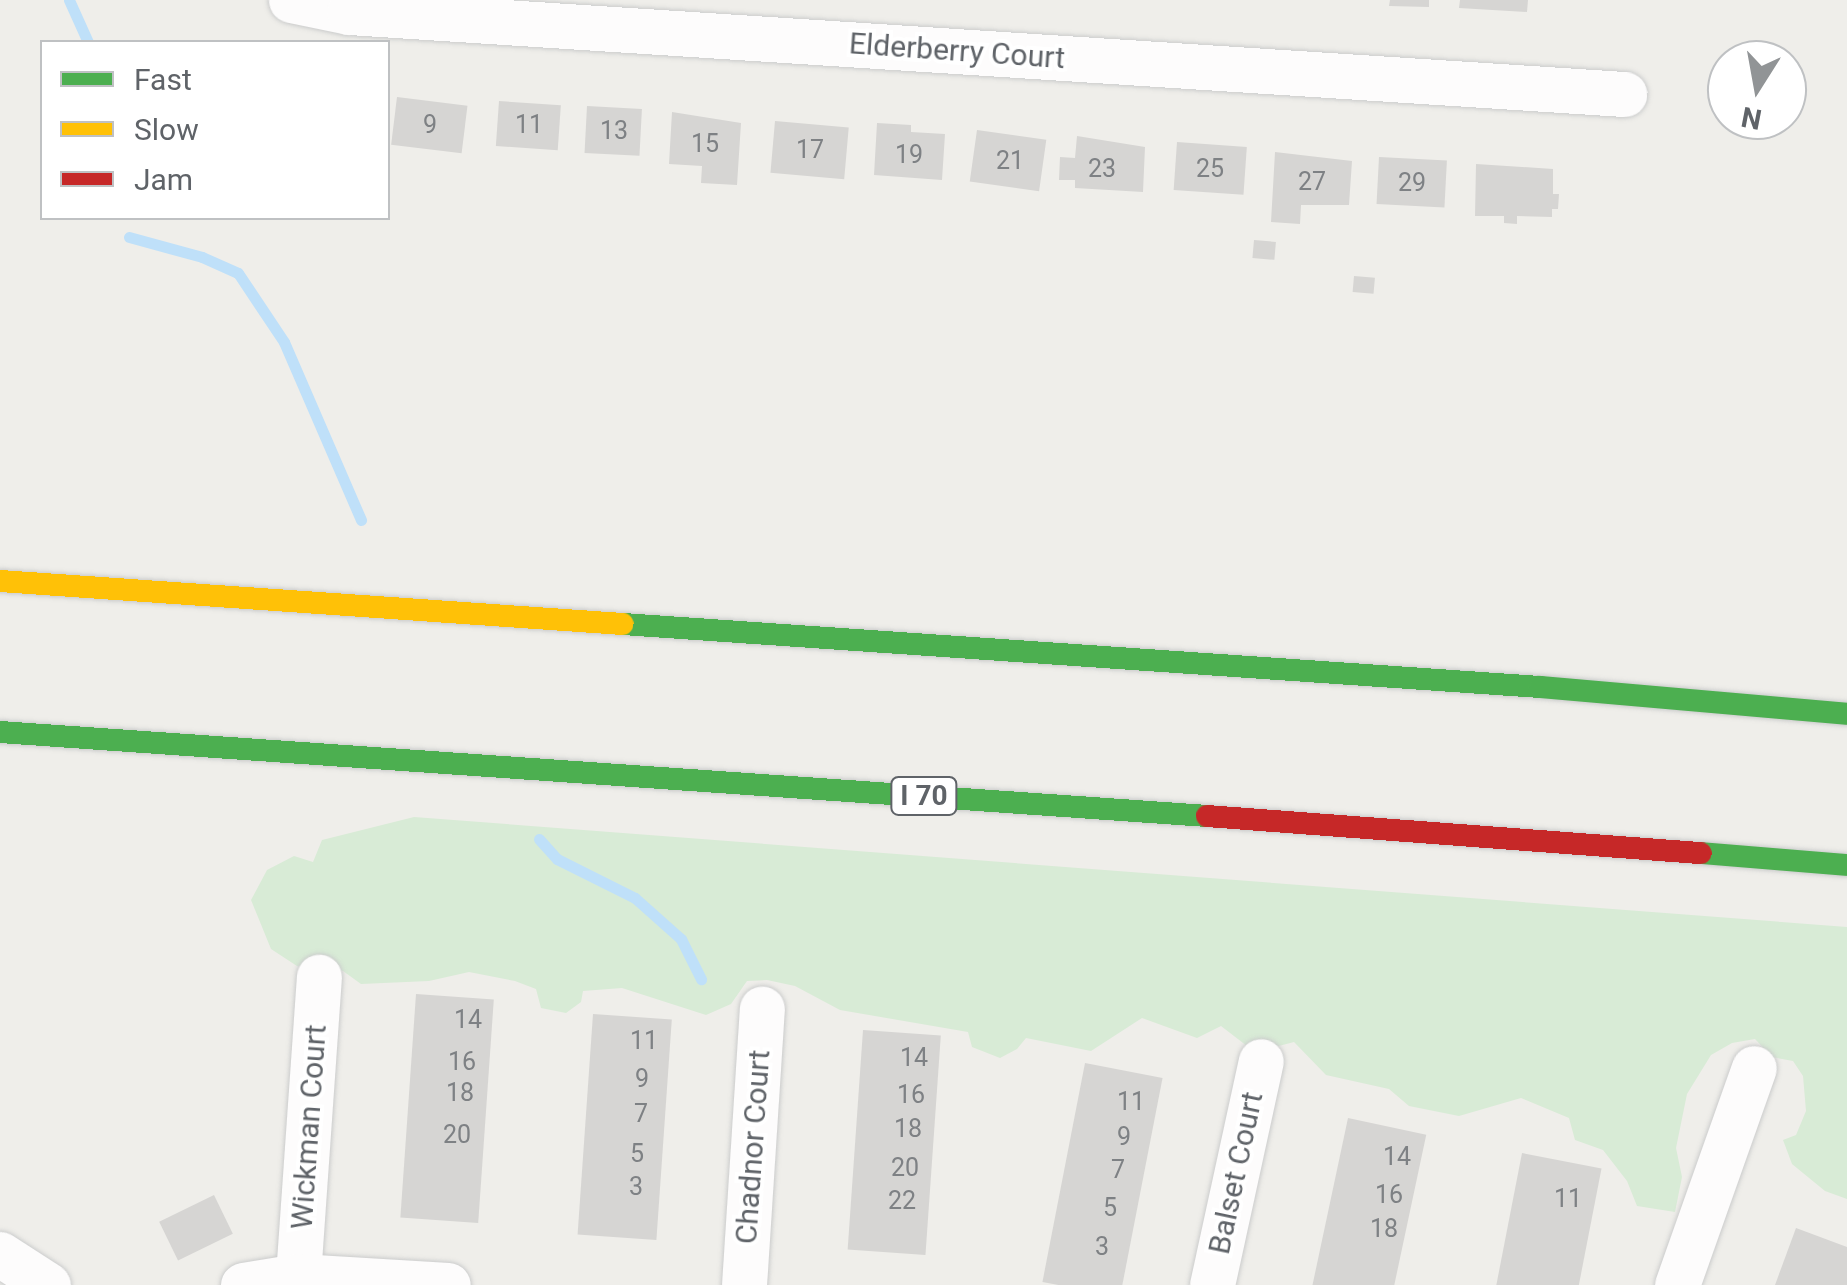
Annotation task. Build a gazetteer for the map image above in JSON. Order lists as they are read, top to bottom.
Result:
{
  "streets": {
    "highway": ["I 70"],
    "street": [
      "Elderberry Court",
      "Wickman Court",
      "Chadnor Court",
      "Balset Court"
    ]
  },
  "house_numbers": [
    "9",
    "11",
    "13",
    "15",
    "17",
    "19",
    "21",
    "23",
    "25",
    "27",
    "29",
    "14",
    "11",
    "14",
    "16",
    "9",
    "18",
    "16",
    "11",
    "7",
    "18",
    "20",
    "9",
    "5",
    "14",
    "20",
    "7",
    "3",
    "16",
    "11",
    "22",
    "5",
    "18",
    "3"
  ],
  "legend": ["Fast", "Slow", "Jam"],
  "north": "bottom"
}
